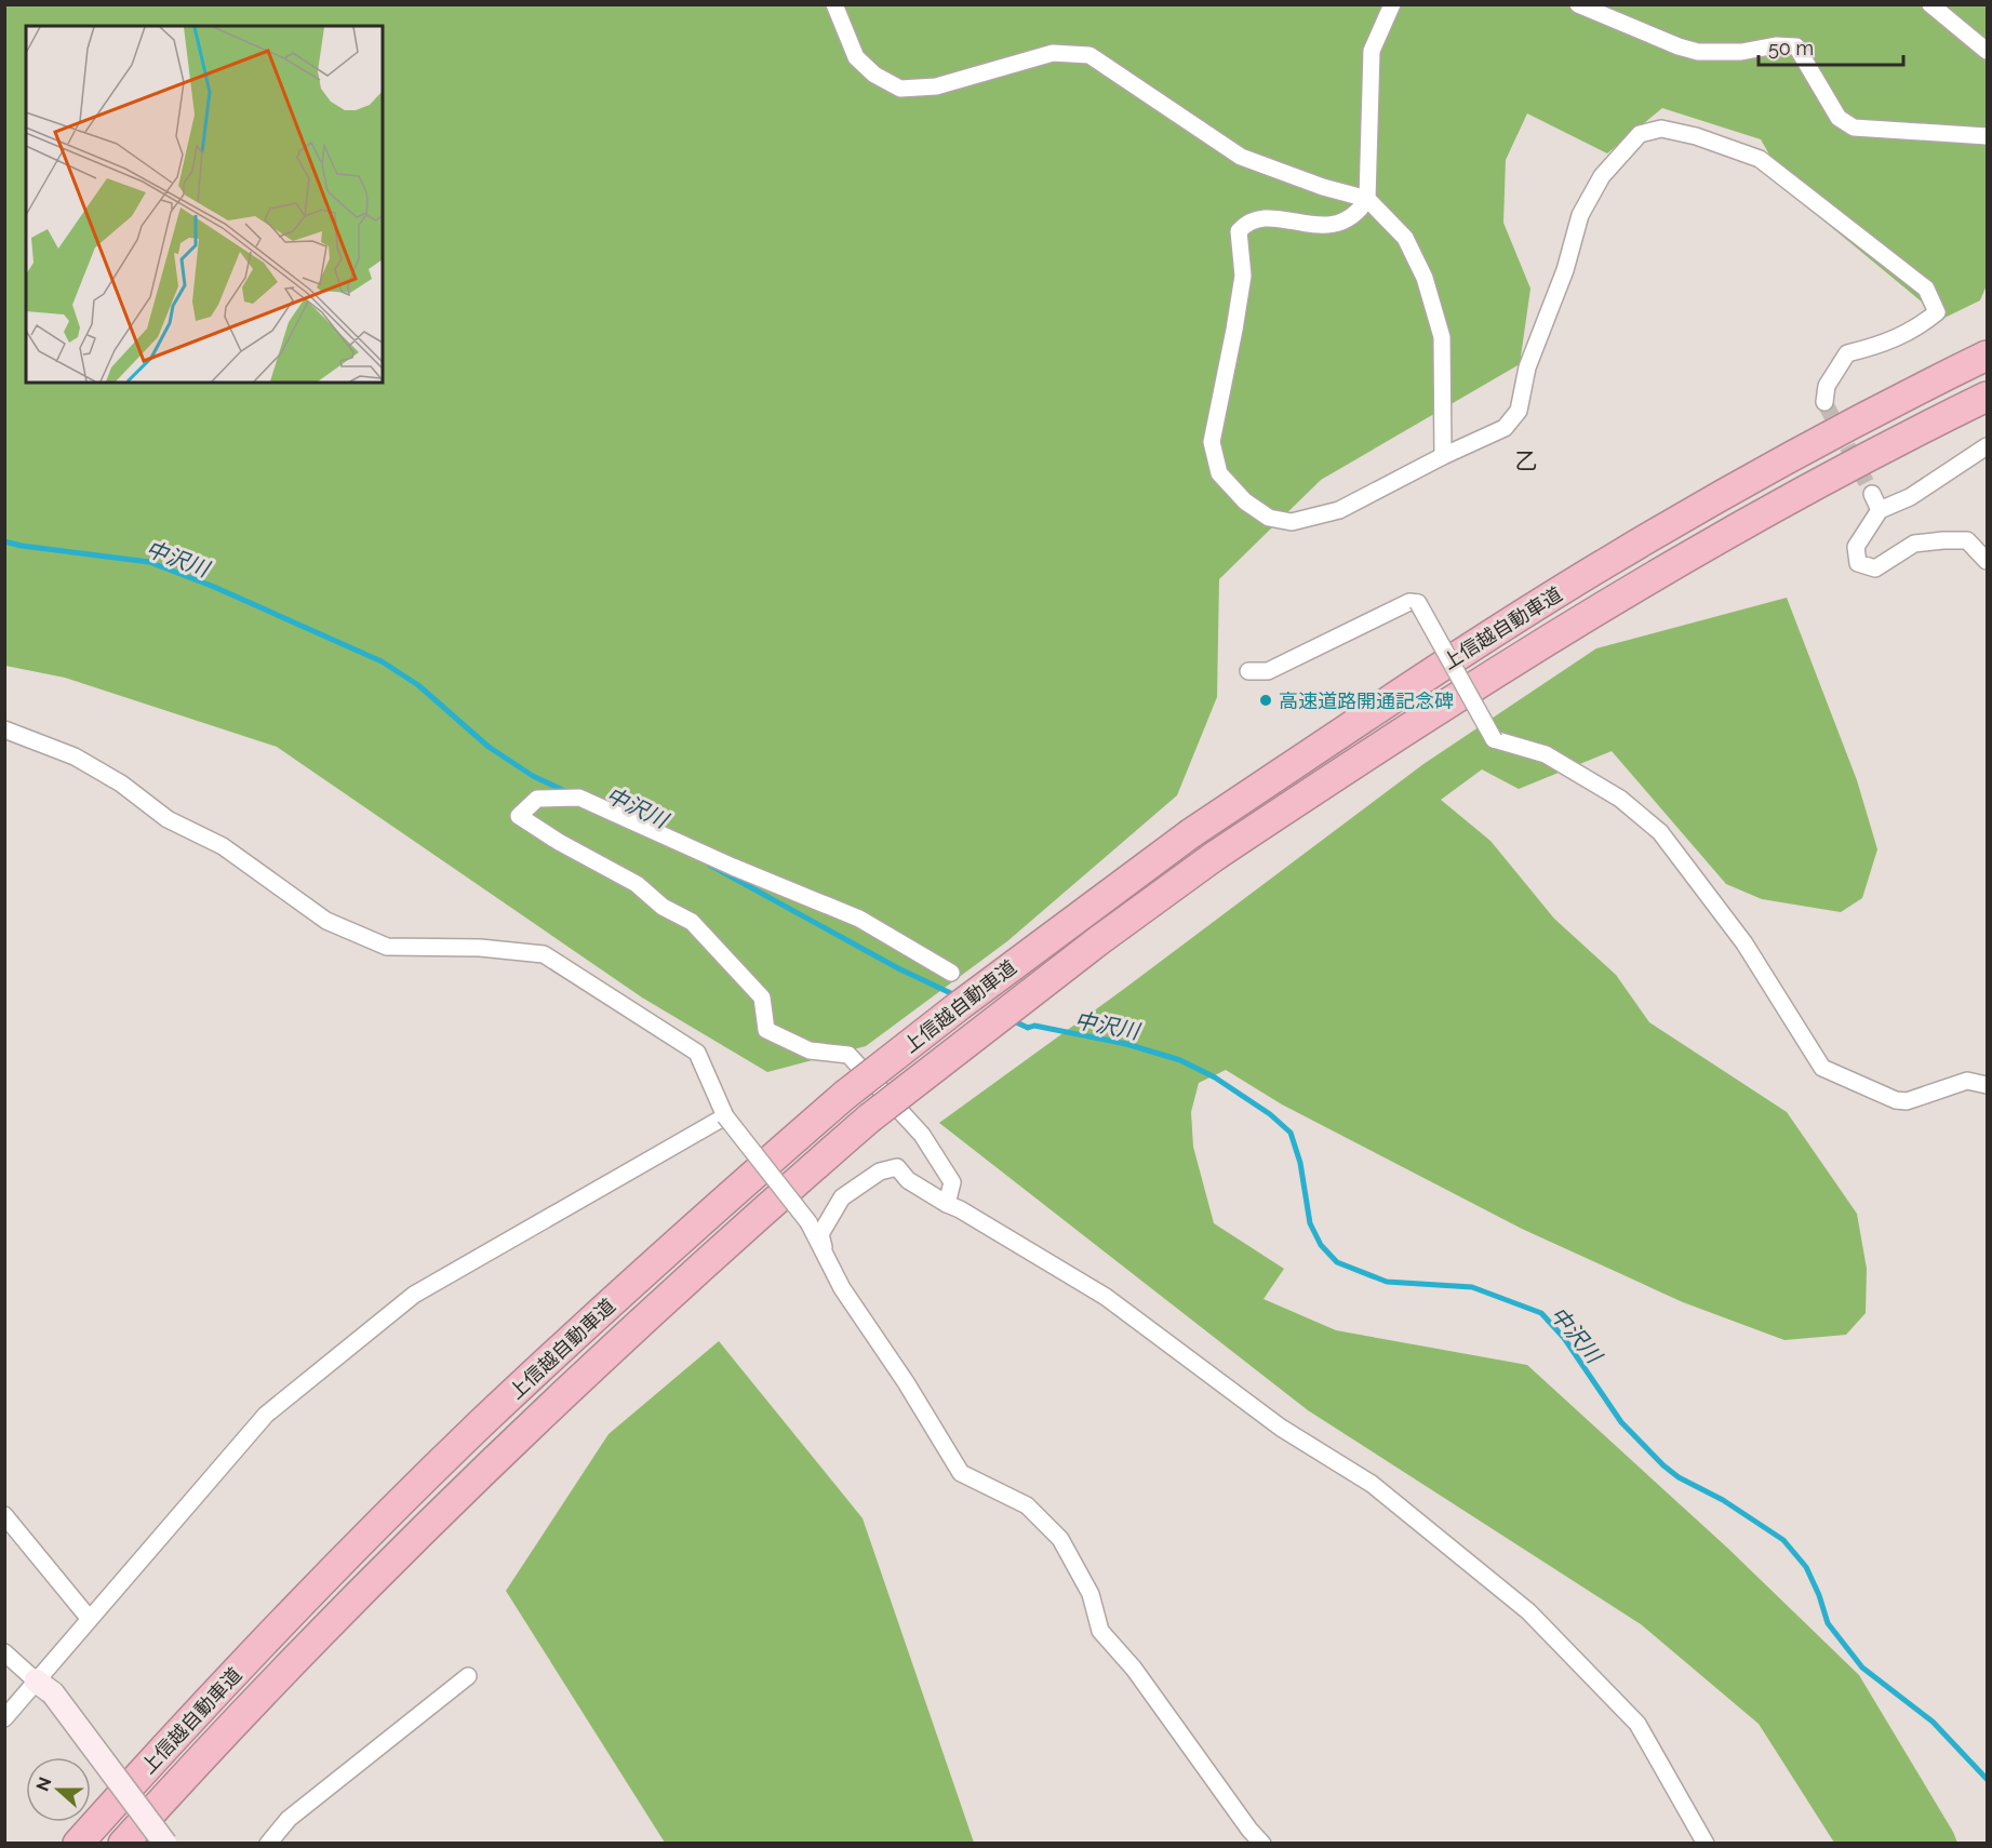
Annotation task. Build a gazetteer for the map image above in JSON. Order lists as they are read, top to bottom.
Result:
{
  "streets": {
    "highway": ["上信越自動車道"]
  },
  "districts": ["乙"],
  "water": ["中沢川"],
  "places": ["高速道路開通記念碑"],
  "scale_bar": "50 m",
  "north": "left"
}
